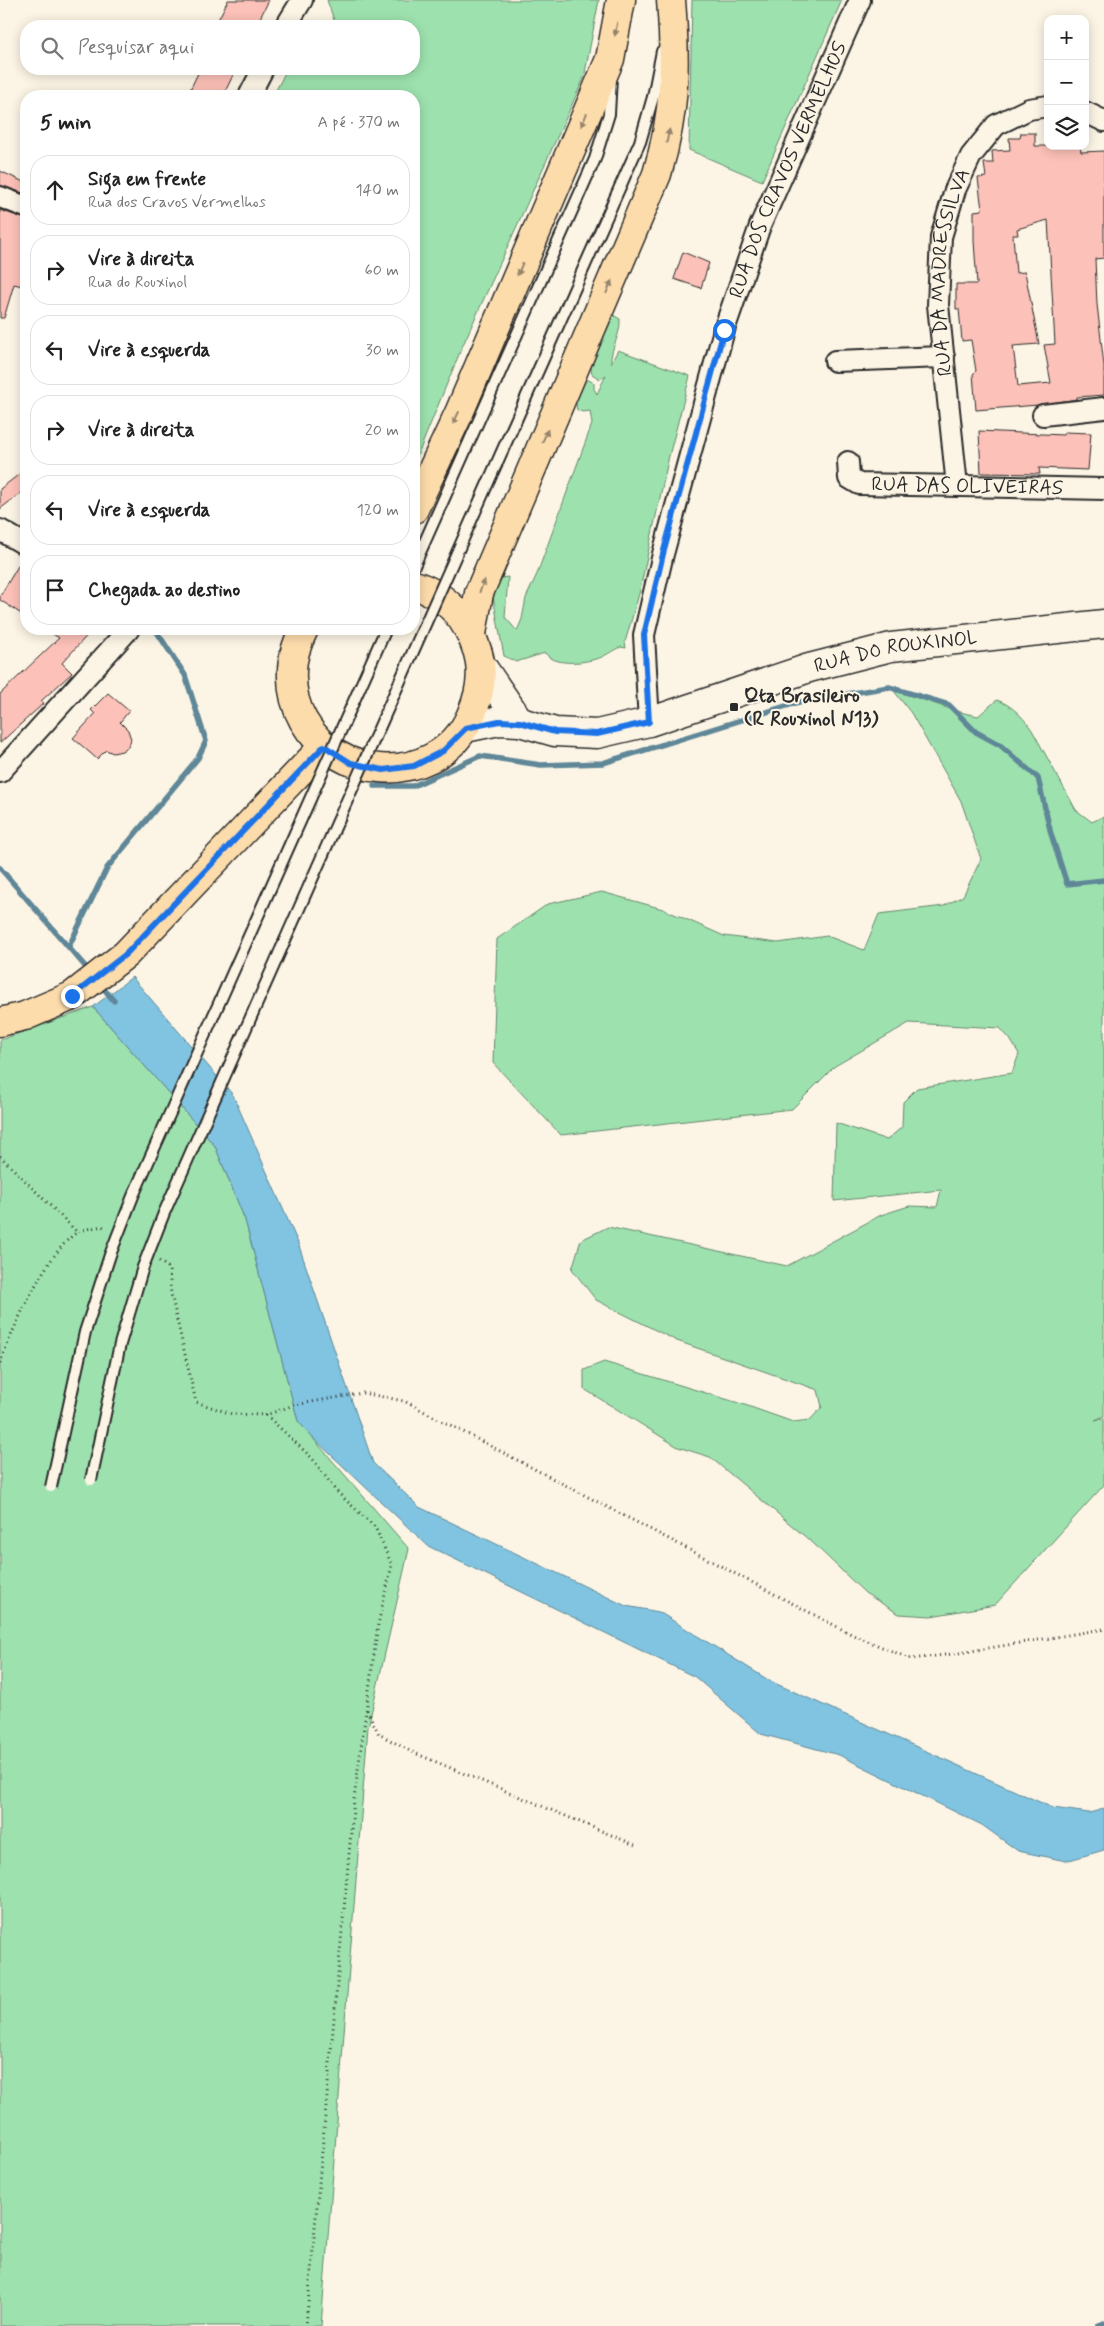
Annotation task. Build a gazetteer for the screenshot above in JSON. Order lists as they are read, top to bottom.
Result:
{
  "streets": {
    "main road": ["RUA DO ROUXINOL"],
    "street": ["RUA DOS CRAVOS VERMELHOS", "RUA DA MADRESSILVA", "RUA DAS OLIVEIRAS"]
  },
  "crossings": [
    ["RUA DOS CRAVOS VERMELHOS", "RUA DO ROUXINOL"],
    ["RUA DA MADRESSILVA", "RUA DAS OLIVEIRAS"]
  ],
  "places": {
    "transit": ["Qta Brasileiro (R Rouxinol N13)"]
  },
  "page": {
    "map_buttons": ["+", "−"],
    "search": "Pesquisar aqui",
    "heading": ["5 min", "A pé · 370 m"],
    "list": [
      ["Siga em frente", "Rua dos Cravos Vermelhos", "140 m"],
      ["Vire à direita", "Rua do Rouxinol", "60 m"],
      ["Vire à esquerda", "30 m"],
      ["Vire à direita", "20 m"],
      ["Vire à esquerda", "120 m"],
      "Chegada ao destino"
    ]
  }
}
